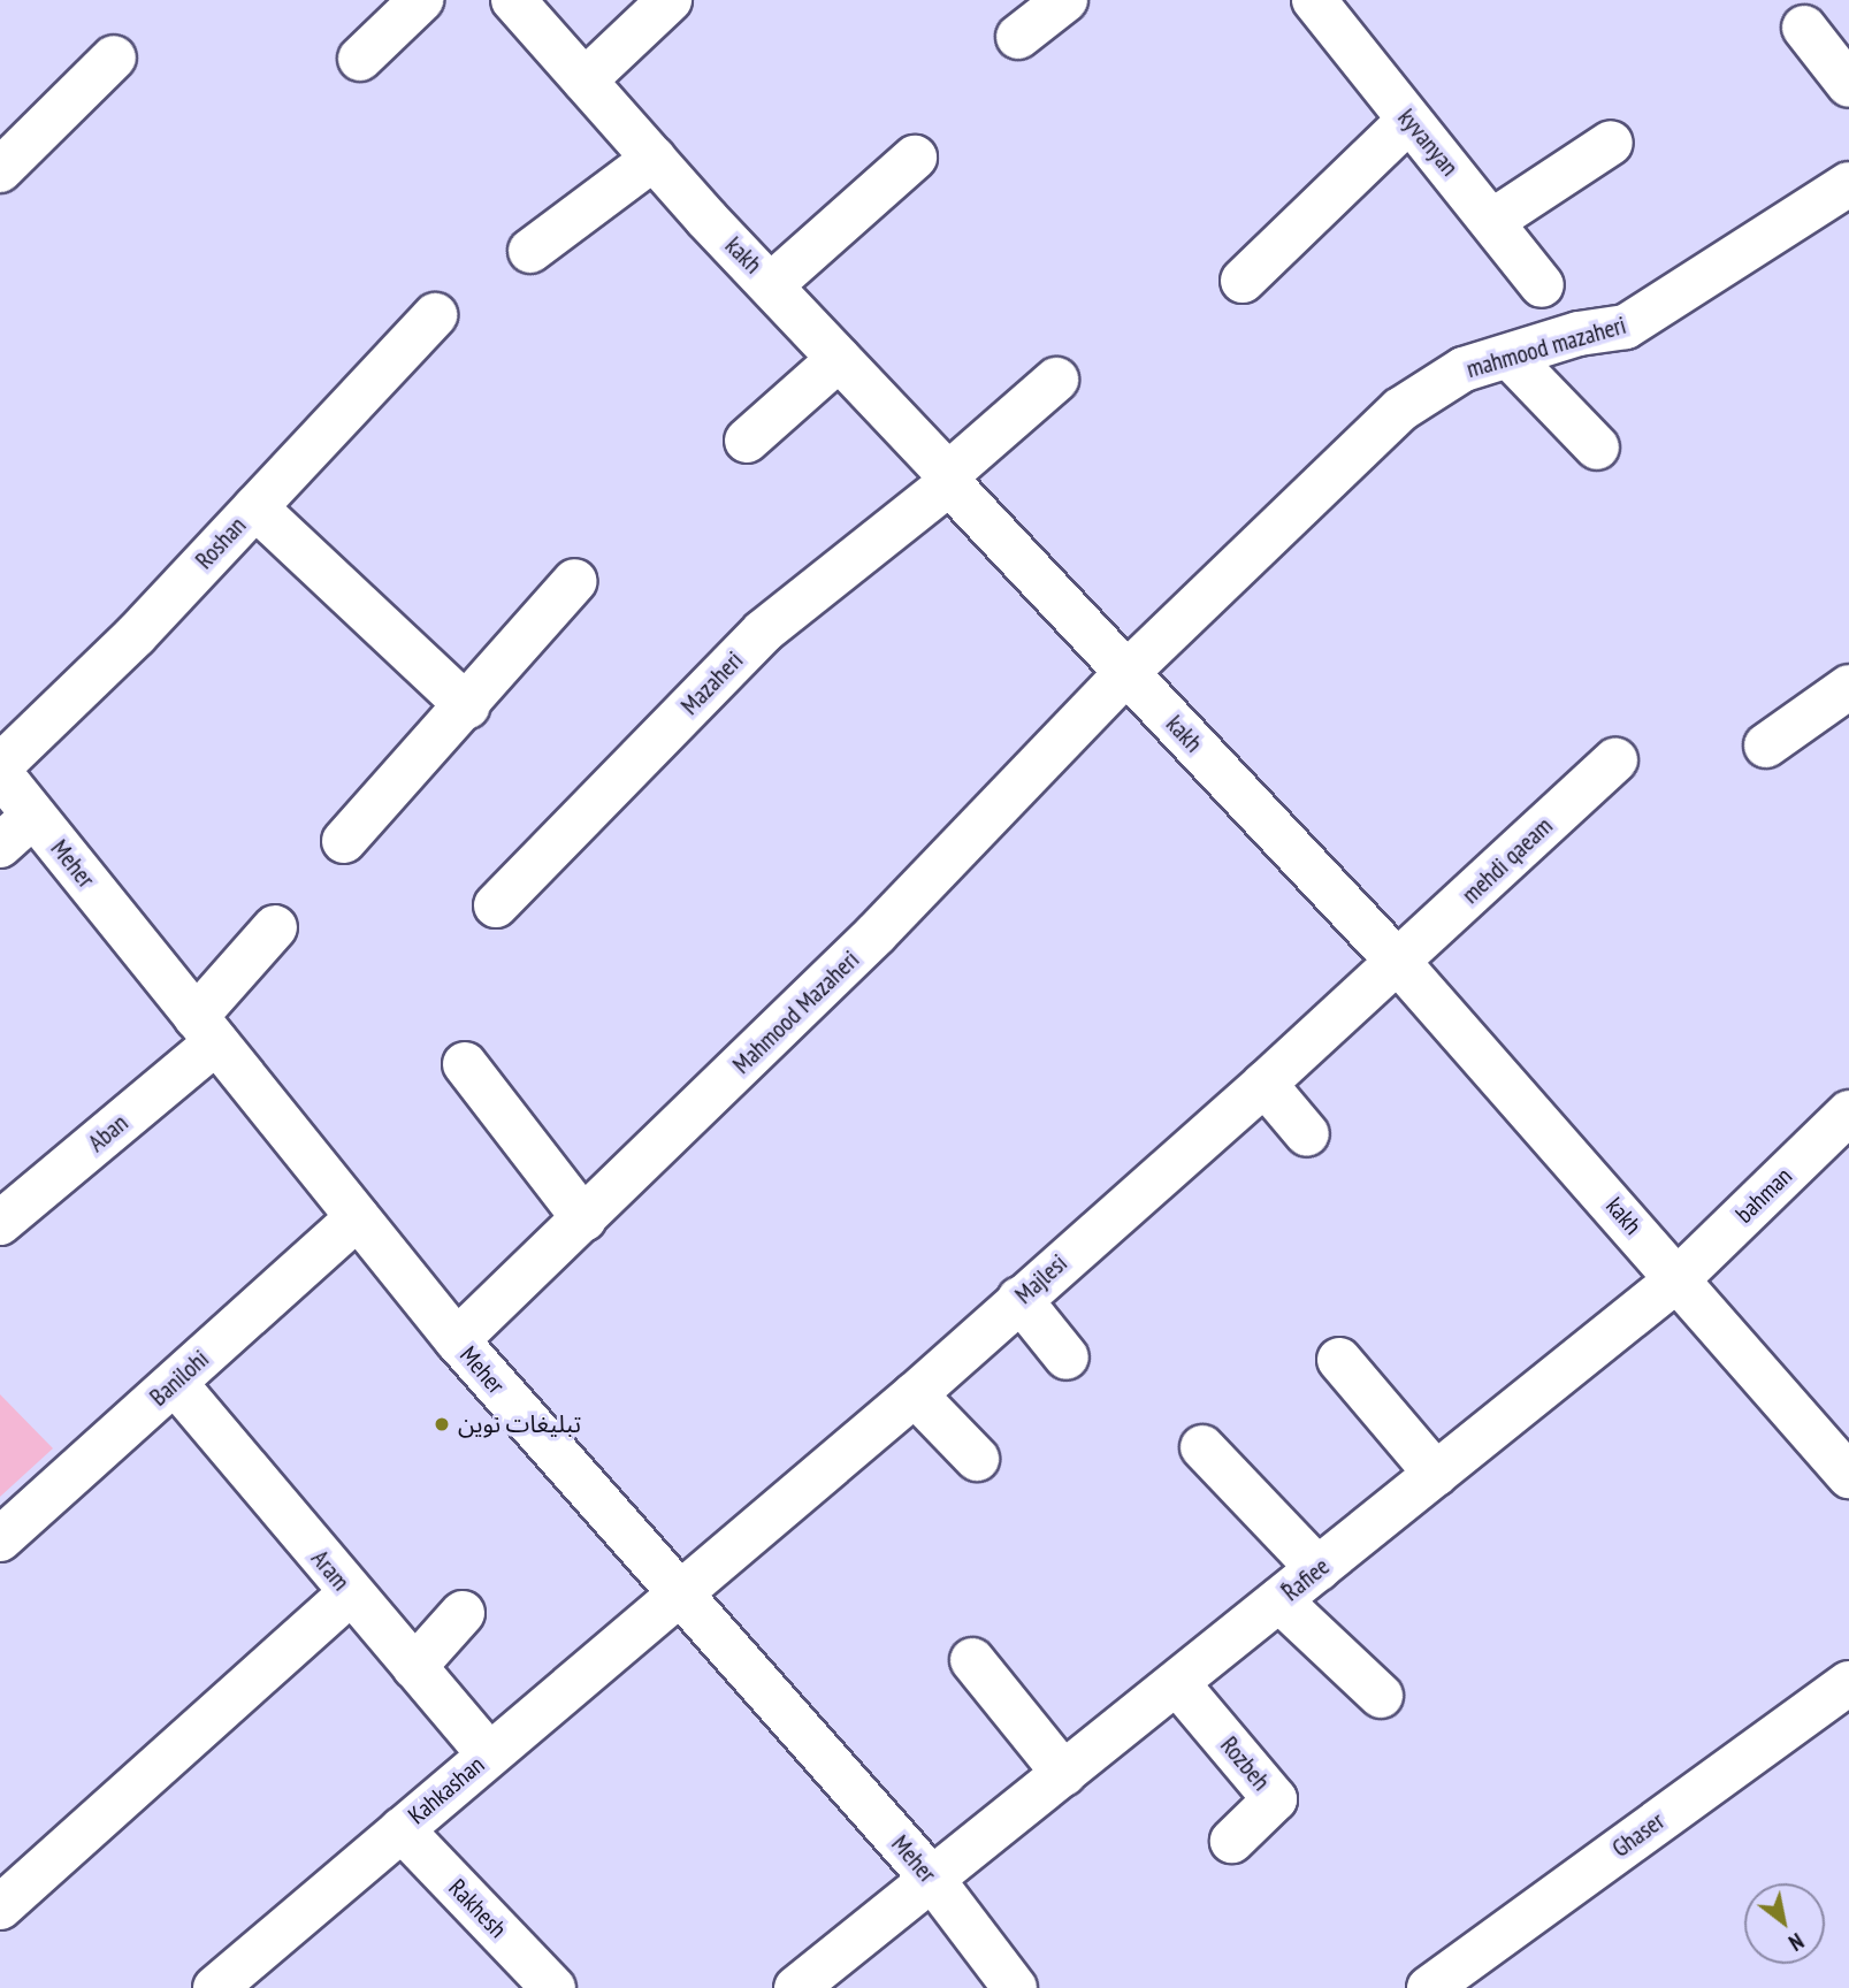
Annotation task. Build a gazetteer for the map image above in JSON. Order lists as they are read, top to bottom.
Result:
{
  "streets": {
    "street": [
      "kyvanyan",
      "kakh",
      "mahmood mazaheri",
      "Roshan",
      "Mazaheri",
      "mehdi qaeam",
      "Meher",
      "Mahmood Mazaheri",
      "Aban",
      "bahman",
      "Majlesi",
      "Banilohi",
      "Aram",
      "ًRafiee",
      "Rozbeh",
      "Kahkashan",
      "Ghaser",
      "Rakhesh"
    ]
  },
  "crossings": [
    ["kakh", "mahmood mazaheri"],
    ["kakh", "Mazaheri"],
    ["kakh", "mehdi qaeam"],
    ["kakh", "Mahmood Mazaheri"],
    ["kakh", "bahman"],
    ["kakh", "Majlesi"],
    ["kakh", "ًRafiee"],
    ["mahmood mazaheri", "Mahmood Mazaheri"],
    ["mehdi qaeam", "Majlesi"],
    ["Meher", "Mahmood Mazaheri"],
    ["Meher", "Aban"],
    ["Meher", "Majlesi"],
    ["Meher", "Banilohi"],
    ["Meher", "ًRafiee"],
    ["Meher", "Kahkashan"],
    ["bahman", "ًRafiee"],
    ["Majlesi", "Kahkashan"],
    ["Banilohi", "Aram"],
    ["Aram", "Kahkashan"],
    ["ًRafiee", "Rozbeh"],
    ["Kahkashan", "Rakhesh"]
  ],
  "places": ["تبلیغات نوین"],
  "north": "bottom right"
}
